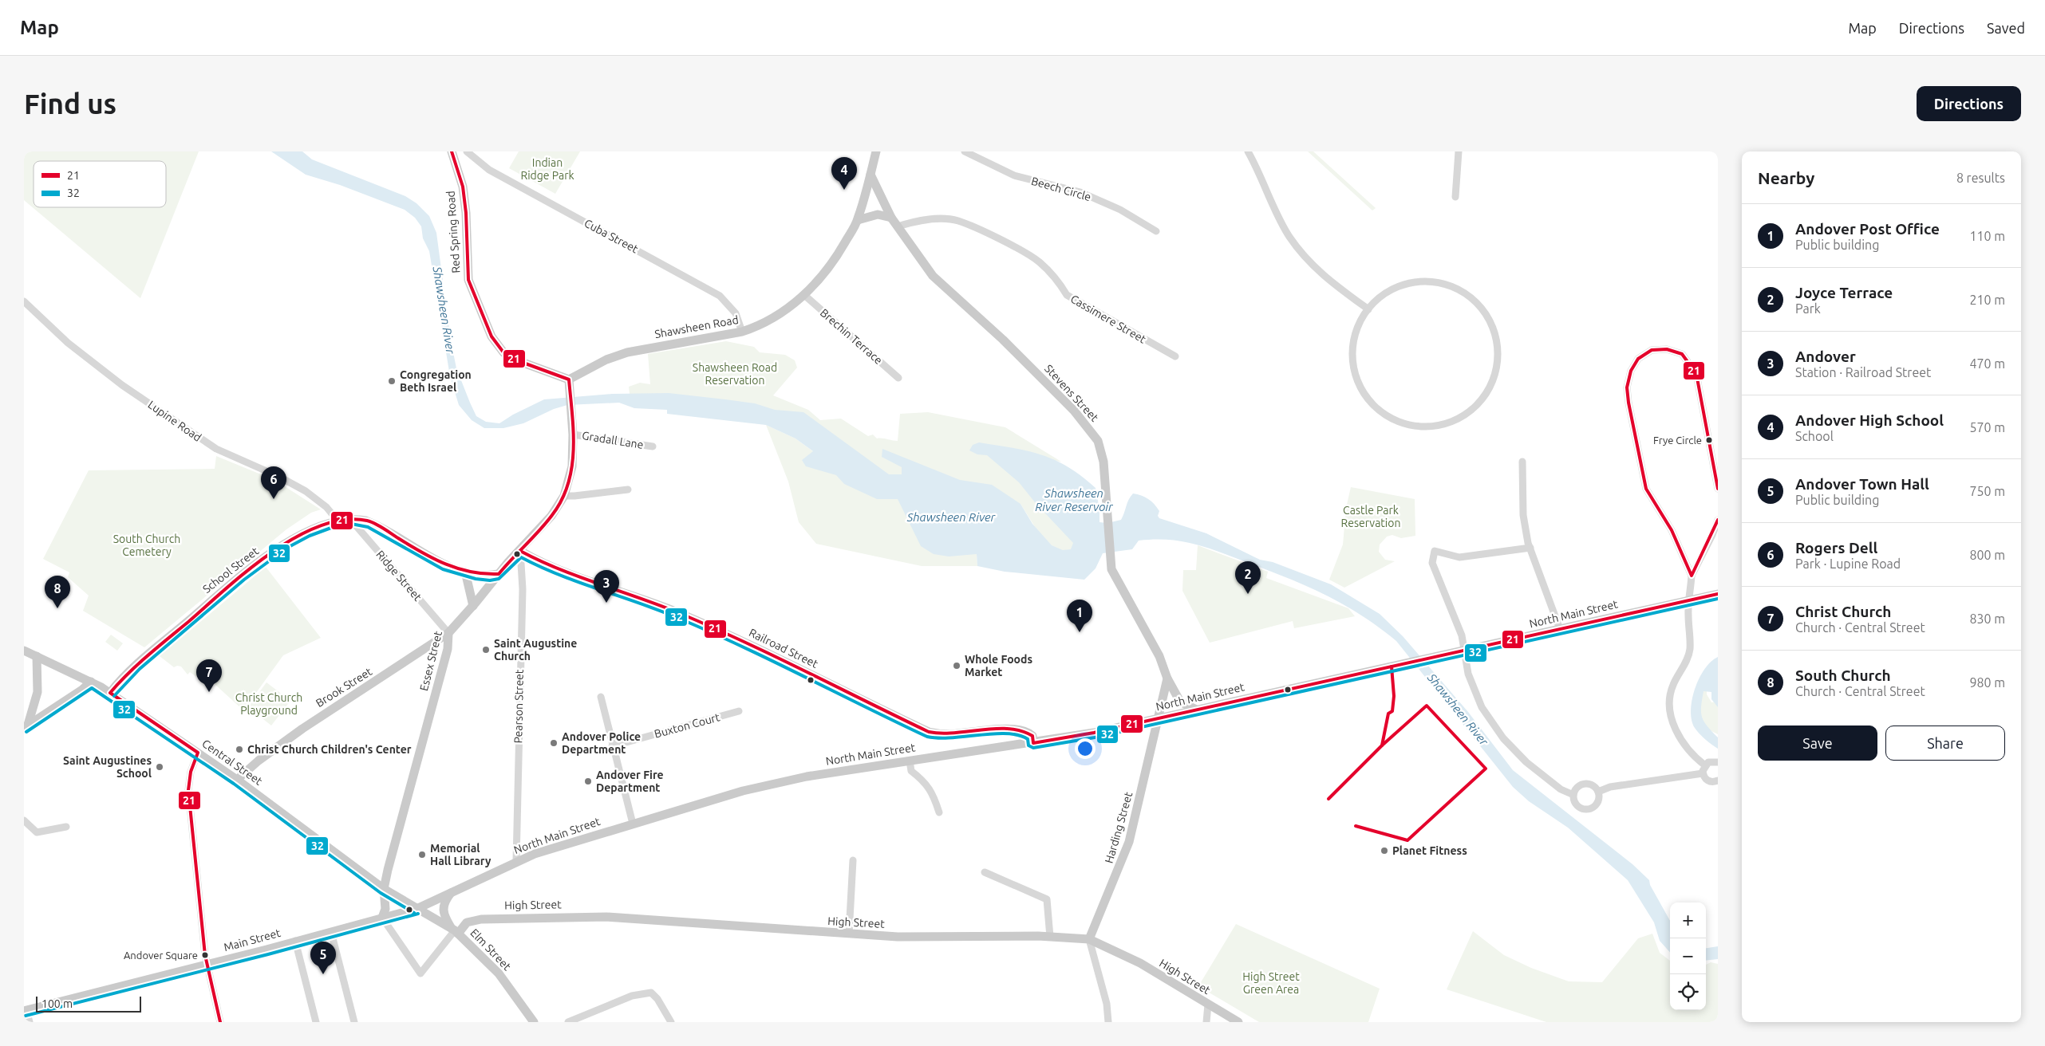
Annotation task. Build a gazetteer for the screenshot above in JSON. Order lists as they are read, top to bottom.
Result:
{
  "streets": {
    "main road": [
      "Red Spring Road",
      "Shawsheen Road",
      "Stevens Street",
      "School Street",
      "North Main Street",
      "Railroad Street",
      "Essex Street",
      "Brook Street",
      "Central Street",
      "Harding Street",
      "High Street",
      "Main Street",
      "Elm Street"
    ],
    "street": [
      "Beech Circle",
      "Cuba Street",
      "Cassimere Street",
      "Brechin Terrace",
      "Lupine Road",
      "Gradall Lane",
      "Ridge Street",
      "Pearson Street",
      "Buxton Court"
    ]
  },
  "crossings": [
    ["Red Spring Road", "Shawsheen Road"],
    ["Red Spring Road", "Essex Street"],
    ["Cuba Street", "Shawsheen Road"],
    ["Cassimere Street", "Stevens Street"],
    ["Shawsheen Road", "Brechin Terrace"],
    ["Shawsheen Road", "Stevens Street"],
    ["Shawsheen Road", "Essex Street"],
    ["Stevens Street", "North Main Street"],
    ["Lupine Road", "School Street"],
    ["Gradall Lane", "Essex Street"],
    ["School Street", "Ridge Street"],
    ["School Street", "Essex Street"],
    ["School Street", "Central Street"],
    ["Ridge Street", "Essex Street"],
    ["Ridge Street", "Brook Street"],
    ["North Main Street", "Railroad Street"],
    ["North Main Street", "Pearson Street"],
    ["North Main Street", "Central Street"],
    ["North Main Street", "Harding Street"],
    ["North Main Street", "Main Street"],
    ["North Main Street", "Elm Street"],
    ["Railroad Street", "Essex Street"],
    ["Railroad Street", "Pearson Street"],
    ["Essex Street", "Brook Street"],
    ["Essex Street", "Pearson Street"],
    ["Essex Street", "Central Street"],
    ["Essex Street", "Main Street"],
    ["Brook Street", "Central Street"],
    ["Central Street", "Main Street"],
    ["Central Street", "Elm Street"],
    ["Harding Street", "High Street"],
    ["High Street", "Elm Street"],
    ["Main Street", "Elm Street"]
  ],
  "water": ["Shawsheen River", "Shawsheen River Reservoir"],
  "parks": [
    "Indian Ridge Park",
    "Shawsheen Road Reservation",
    "Castle Park Reservation",
    "South Church Cemetery",
    "Christ Church Playground",
    "High Street Green Area"
  ],
  "places": [
    "Congregation Beth Israel",
    "Frye Circle",
    "Saint Augustine Church",
    "Whole Foods Market",
    "Andover Police Department",
    "Christ Church Children's Center",
    "Saint Augustines School",
    "Andover Fire Department",
    "Planet Fitness",
    "Memorial Hall Library",
    "Andover Square"
  ],
  "lines": ["transit line 21", "transit line 32"],
  "legend": ["21", "32"],
  "scale_bar": "100 m",
  "page": {
    "header": "Map",
    "nav": ["Map", "Directions", "Saved"],
    "buttons": [
      "Directions",
      ["Save", "Share"]
    ],
    "title": "Find us",
    "heading": ["Nearby", "8 results"],
    "pins": [
      "4",
      "6",
      "2",
      "3",
      "8",
      "1",
      "7",
      "5"
    ],
    "list": [
      {
        "mark": "1",
        "name": "Andover Post Office",
        "note": "Public building",
        "value": "110 m"
      },
      {
        "mark": "2",
        "name": "Joyce Terrace",
        "note": "Park",
        "value": "210 m"
      },
      {
        "mark": "3",
        "name": "Andover",
        "note": "Station · Railroad Street",
        "value": "470 m"
      },
      {
        "mark": "4",
        "name": "Andover High School",
        "note": "School",
        "value": "570 m"
      },
      {
        "mark": "5",
        "name": "Andover Town Hall",
        "note": "Public building",
        "value": "750 m"
      },
      {
        "mark": "6",
        "name": "Rogers Dell",
        "note": "Park · Lupine Road",
        "value": "800 m"
      },
      {
        "mark": "7",
        "name": "Christ Church",
        "note": "Church · Central Street",
        "value": "830 m"
      },
      {
        "mark": "8",
        "name": "South Church",
        "note": "Church · Central Street",
        "value": "980 m"
      }
    ],
    "map_buttons": ["+", "−"],
    "scale": "100 m"
  }
}
